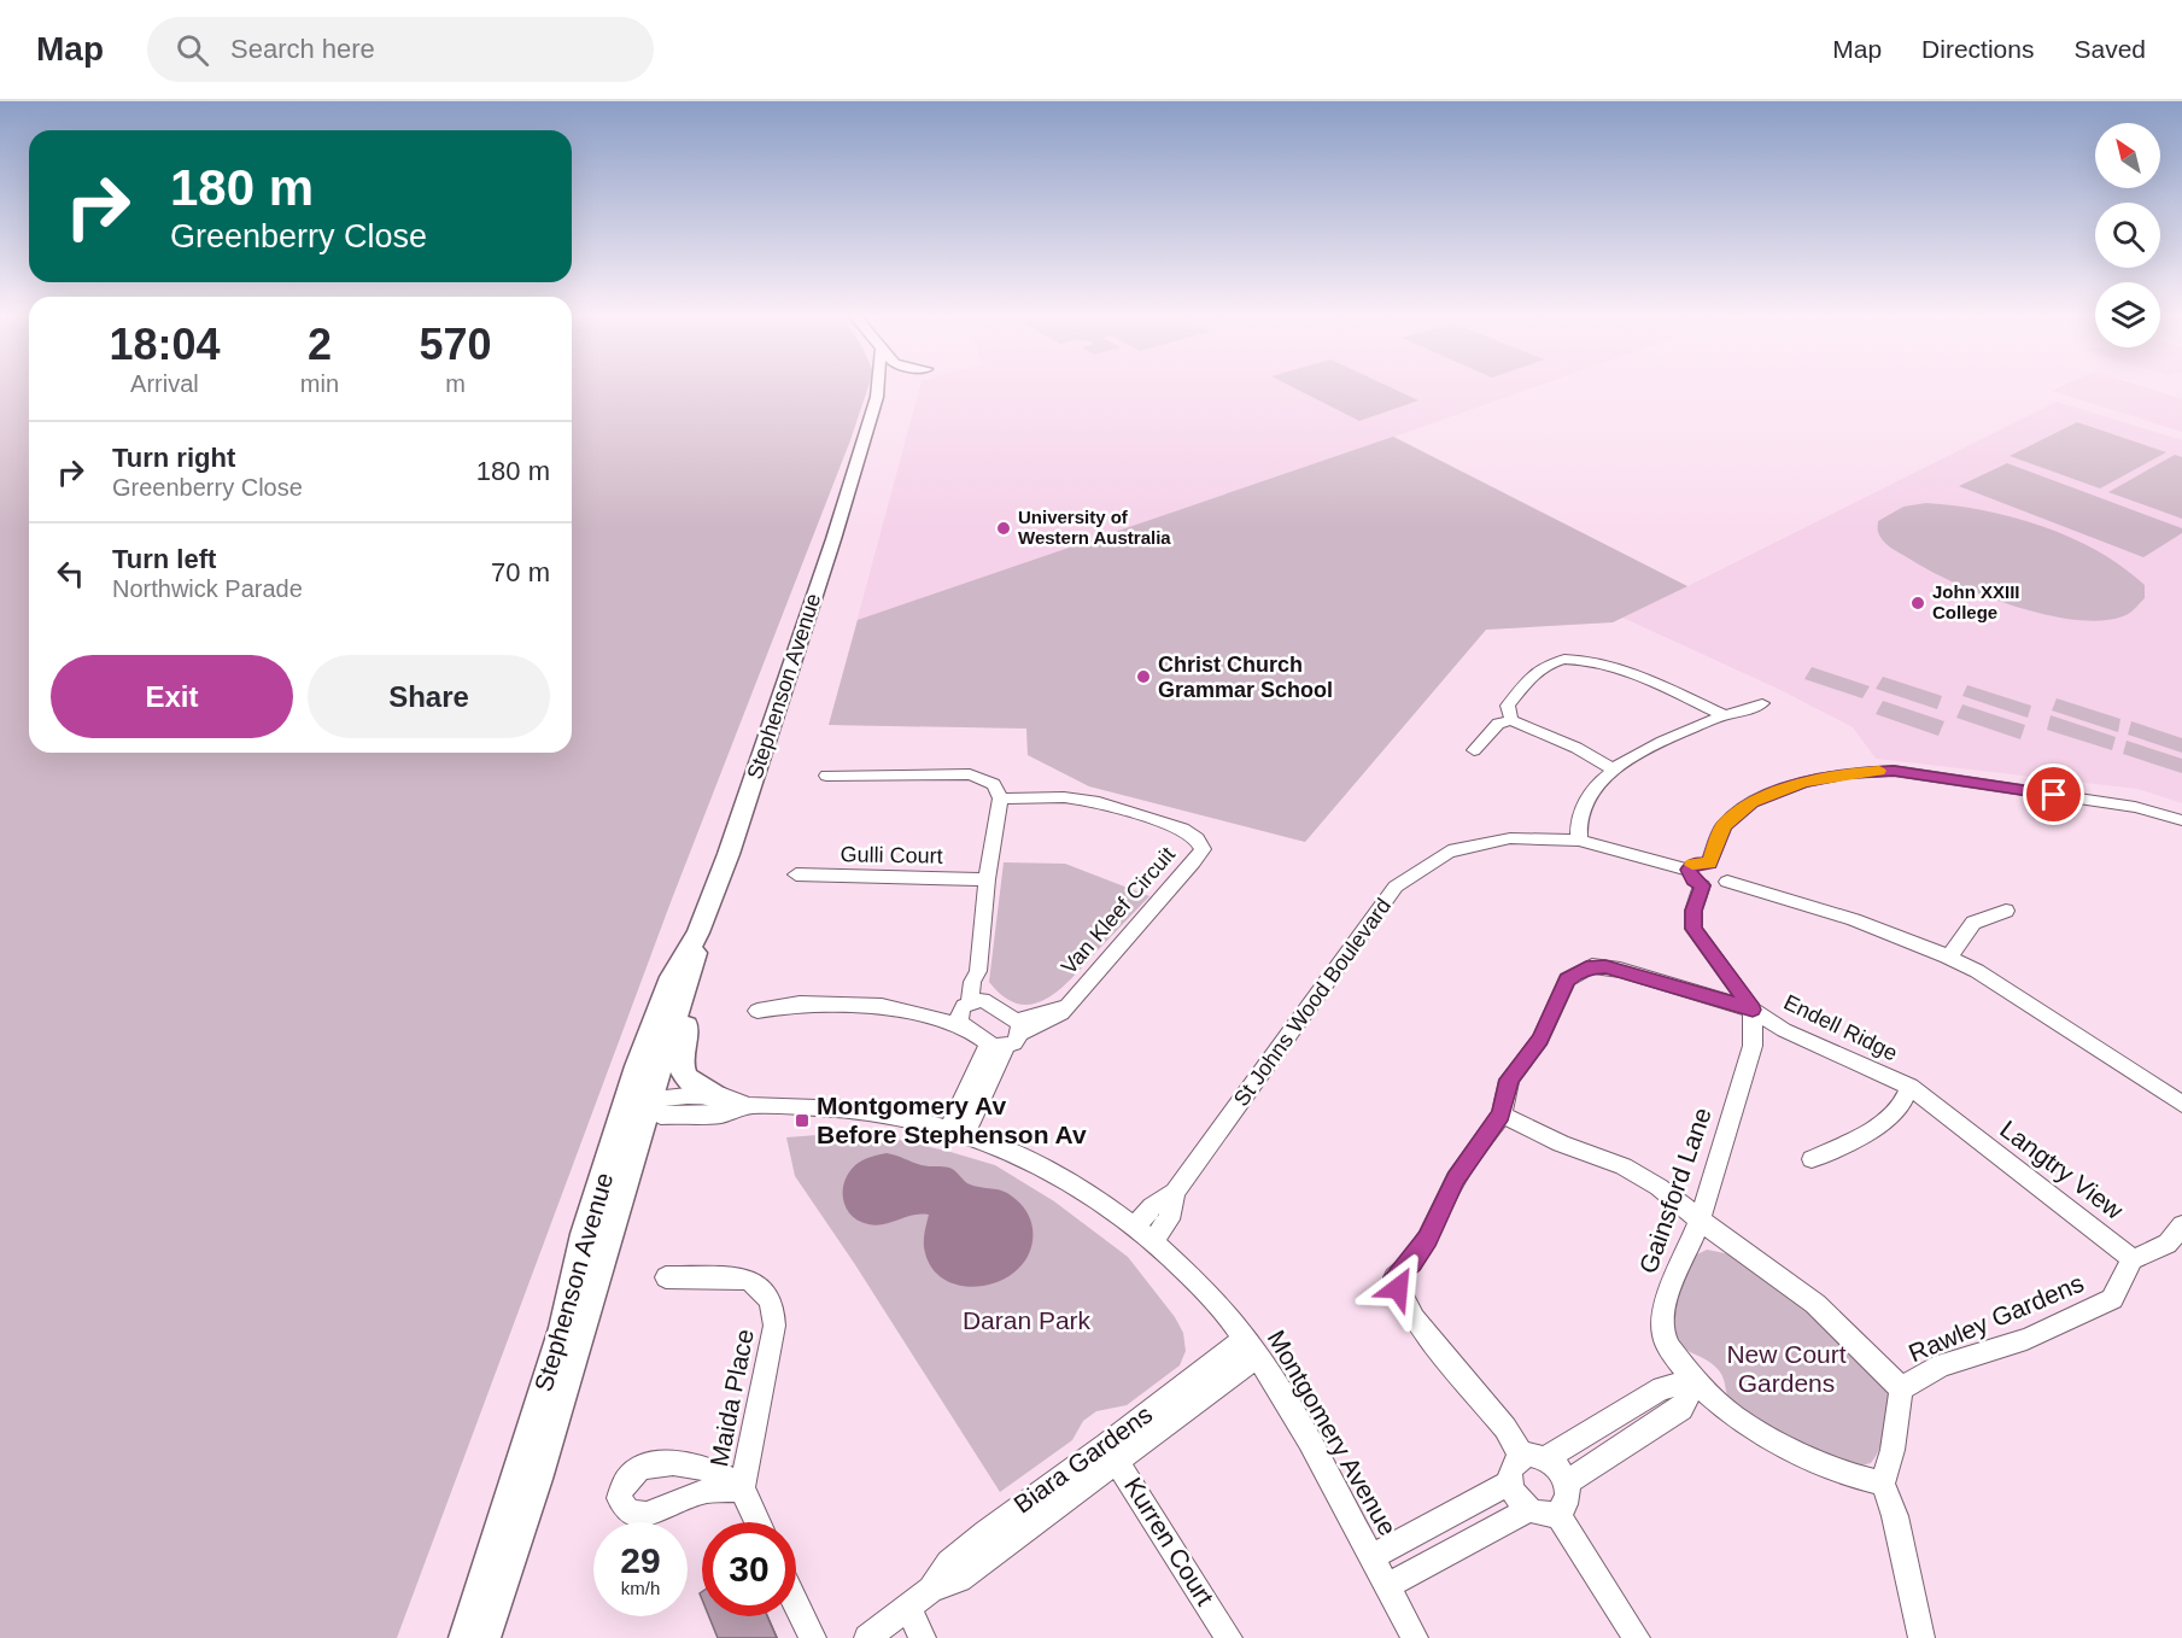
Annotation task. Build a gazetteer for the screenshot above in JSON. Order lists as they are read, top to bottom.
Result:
{
  "streets": {
    "main road": ["Stephenson Avenue"],
    "street": [
      "Gulli Court",
      "Van Kleef Circuit",
      "St Johns Wood Boulevard",
      "Endell Ridge",
      "Langtry View",
      "Gainsford Lane",
      "Rawley Gardens",
      "Maida Place",
      "Montgomery Avenue",
      "Biara Gardens",
      "Kurren Court"
    ]
  },
  "crossings": [
    ["Stephenson Avenue", "Montgomery Avenue"],
    ["St Johns Wood Boulevard", "Montgomery Avenue"],
    ["Endell Ridge", "Langtry View"],
    ["Endell Ridge", "Gainsford Lane"],
    ["Langtry View", "Rawley Gardens"],
    ["Montgomery Avenue", "Biara Gardens"],
    ["Biara Gardens", "Kurren Court"]
  ],
  "parks": ["Daran Park", "New Court Gardens"],
  "places": {
    "other": ["University of Western Australia", "John XXIII College", "Christ Church Grammar School"],
    "transit": ["Montgomery Av Before Stephenson Av"]
  },
  "north": "top left",
  "page": {
    "header": "Map",
    "search": "Search here",
    "nav": ["Map", "Directions", "Saved"],
    "turn": ["180 m", "Greenberry Close"],
    "eta": [
      "18:04",
      "Arrival",
      "2",
      "min",
      "570",
      "m"
    ],
    "list": [
      {
        "name": "Turn right",
        "note": "Greenberry Close",
        "value": "180 m"
      },
      {
        "name": "Turn left",
        "note": "Northwick Parade",
        "value": "70 m"
      }
    ],
    "buttons": ["Exit", "Share"],
    "speed": "29 km/h",
    "limit": "30"
  }
}
